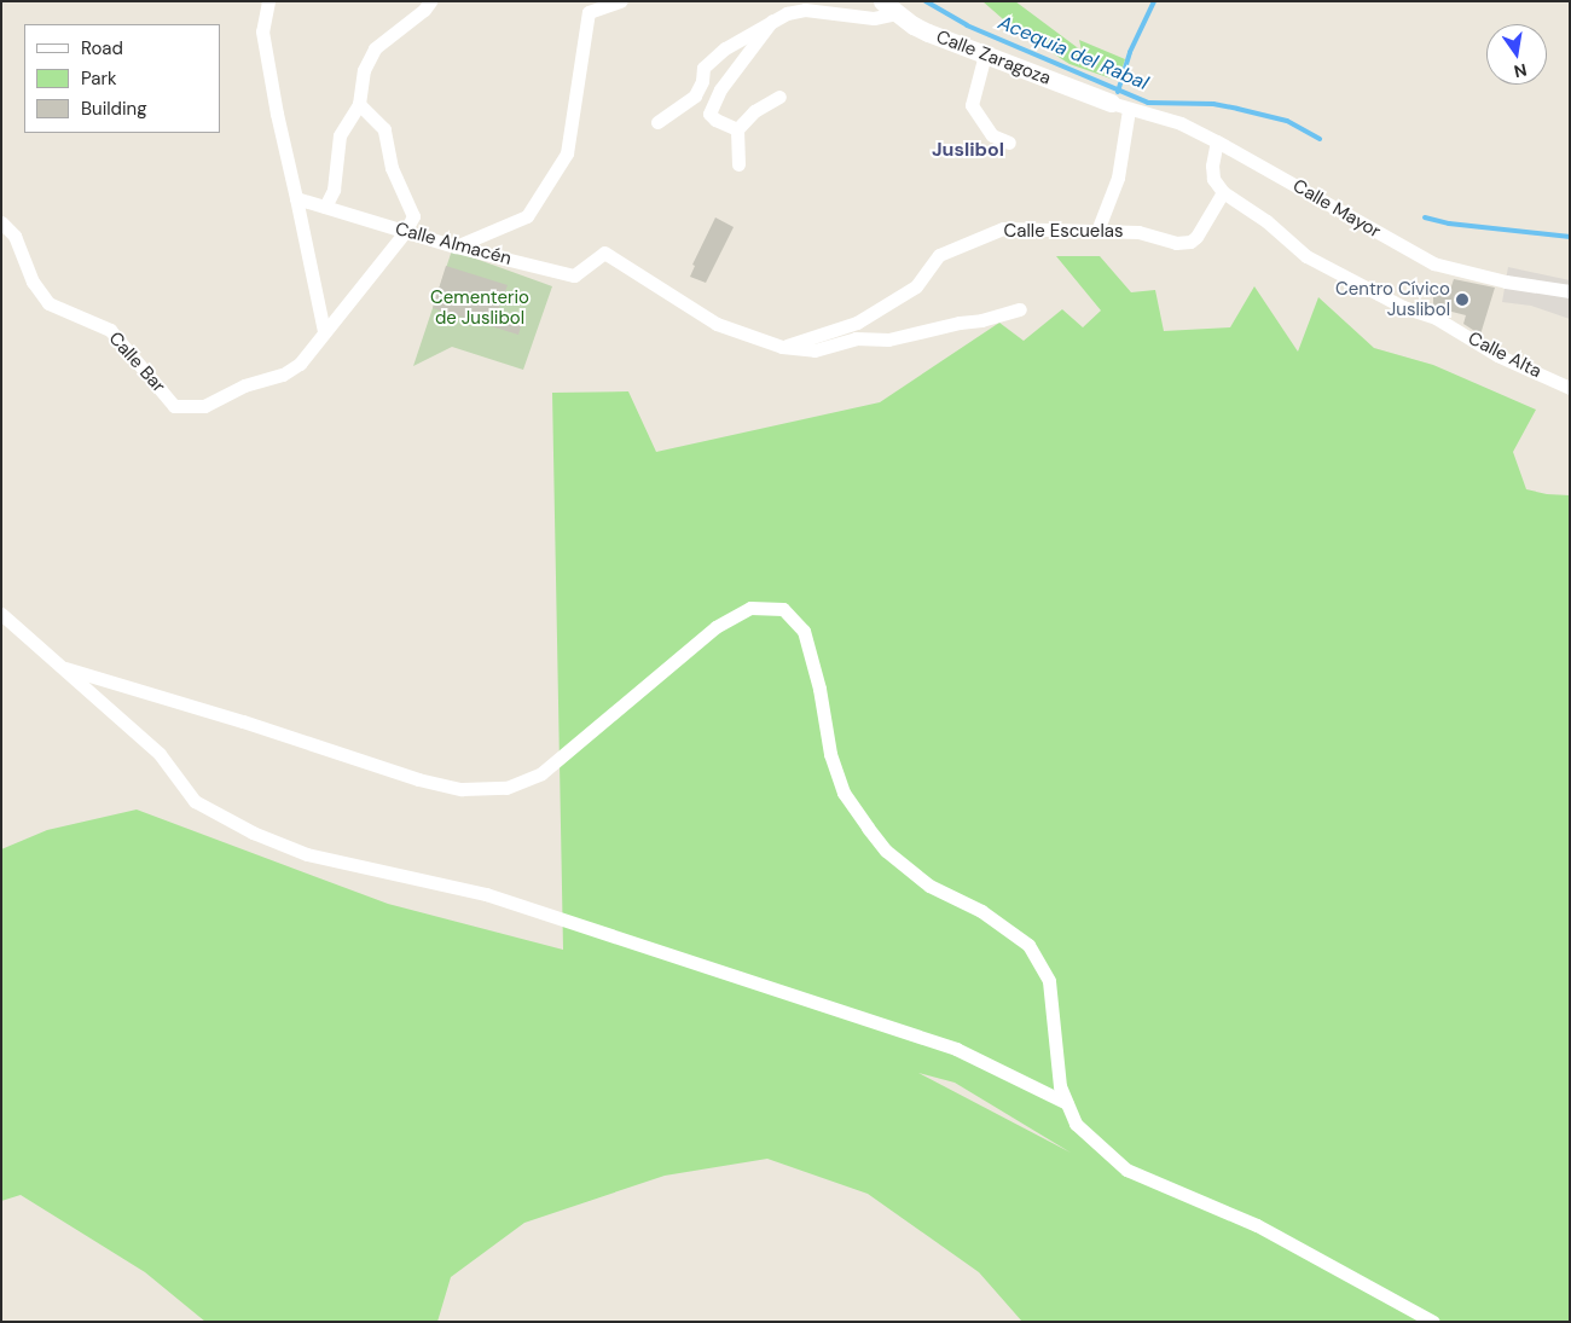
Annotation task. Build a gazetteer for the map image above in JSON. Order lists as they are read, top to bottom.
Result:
{
  "streets": {
    "street": [
      "Calle Zaragoza",
      "Calle Mayor",
      "Calle Escuelas",
      "Calle Almacén",
      "Calle Alta",
      "Calle Bar"
    ]
  },
  "crossings": [
    ["Calle Zaragoza", "Calle Mayor"],
    ["Calle Escuelas", "Calle Almacén"],
    ["Calle Escuelas", "Calle Alta"]
  ],
  "districts": ["Juslibol"],
  "water": ["Acequia del Rabal"],
  "parks": ["Cementerio de Juslibol"],
  "places": ["Centro Cívico Juslibol"],
  "legend": ["Road", "Park", "Building"],
  "north": "bottom"
}
